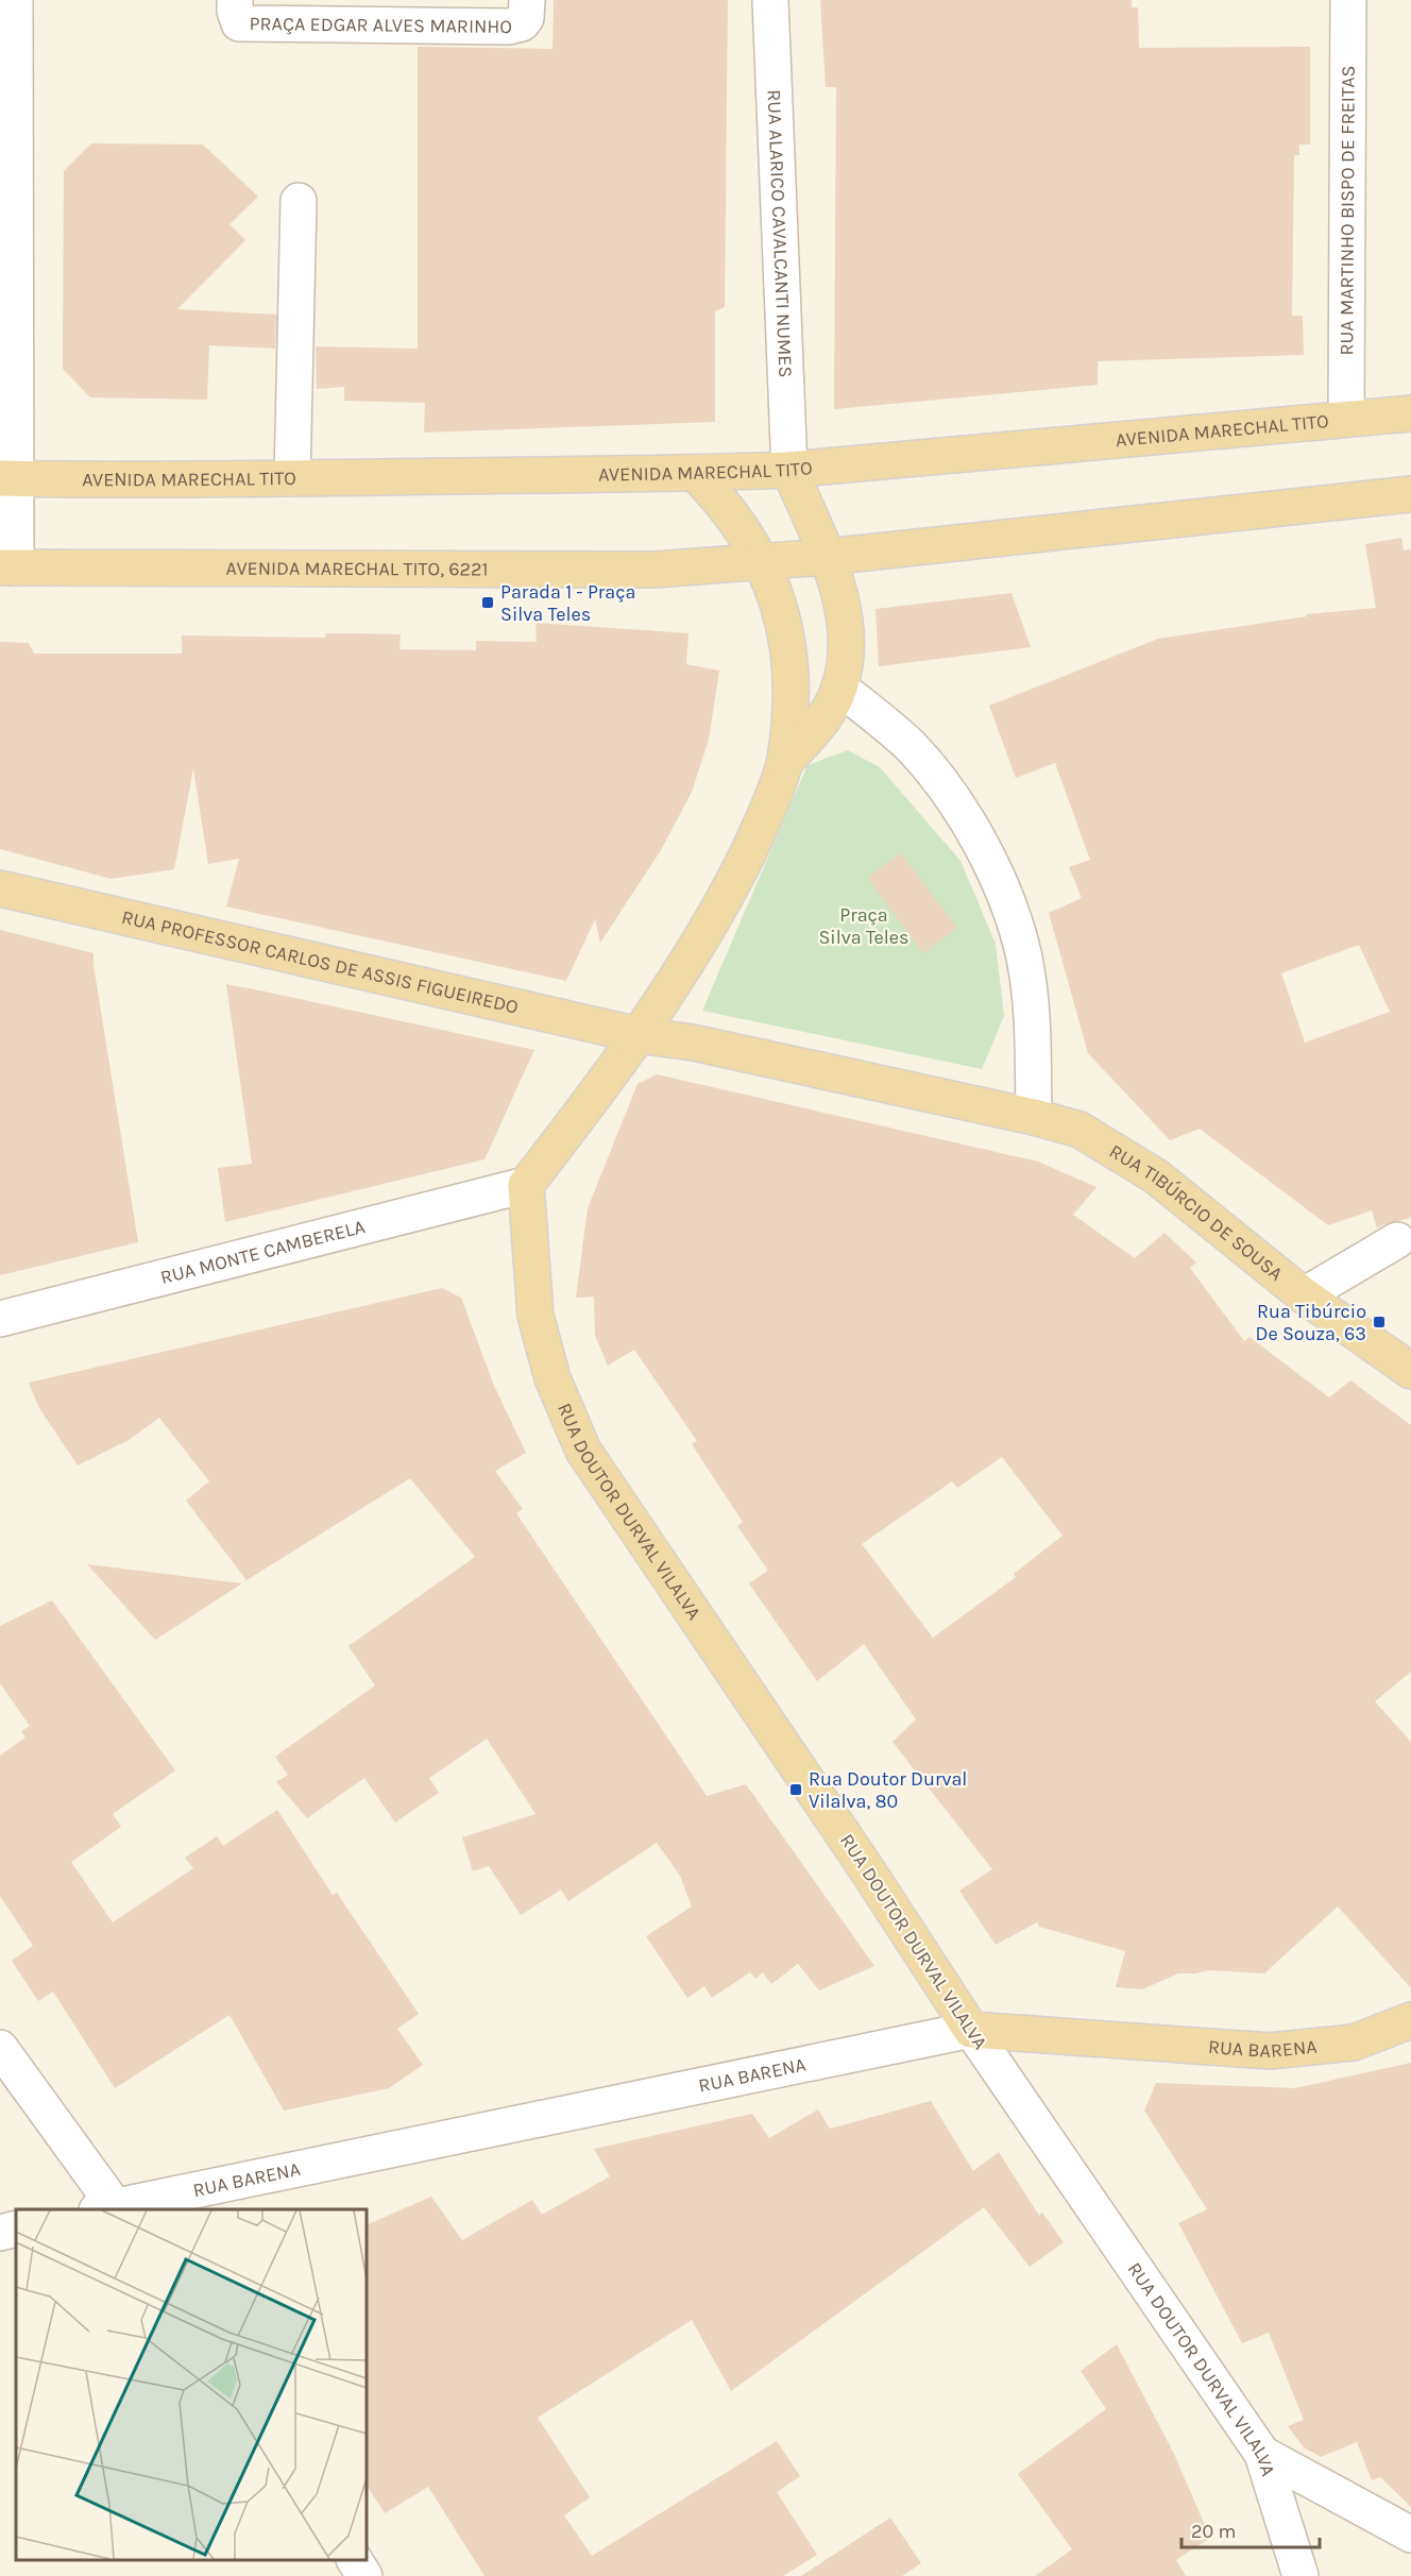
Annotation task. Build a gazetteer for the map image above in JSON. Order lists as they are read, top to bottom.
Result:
{
  "streets": {
    "main road": [
      "AVENIDA MARECHAL TITO",
      "AVENIDA MARECHAL TITO, 6221",
      "RUA PROFESSOR CARLOS DE ASSIS FIGUEIREDO",
      "RUA TIBÚRCIO DE SOUSA",
      "RUA DOUTOR DURVAL VILALVA",
      "RUA BARENA"
    ],
    "street": [
      "PRAÇA EDGAR ALVES MARINHO",
      "RUA MARTINHO BISPO DE FREITAS",
      "RUA ALARICO CAVALCANTI NUMES",
      "RUA MONTE CAMBERELA"
    ]
  },
  "crossings": [
    ["RUA MARTINHO BISPO DE FREITAS", "AVENIDA MARECHAL TITO"],
    ["RUA ALARICO CAVALCANTI NUMES", "AVENIDA MARECHAL TITO"],
    ["RUA MONTE CAMBERELA", "RUA DOUTOR DURVAL VILALVA"],
    ["RUA DOUTOR DURVAL VILALVA", "RUA BARENA"]
  ],
  "parks": ["Praça Silva Teles"],
  "places": {
    "transit": ["Parada 1 - Praça Silva Teles", "Rua Tibúrcio De Souza, 63", "Rua Doutor Durval Vilalva, 80"]
  },
  "scale_bar": "20 m"
}
